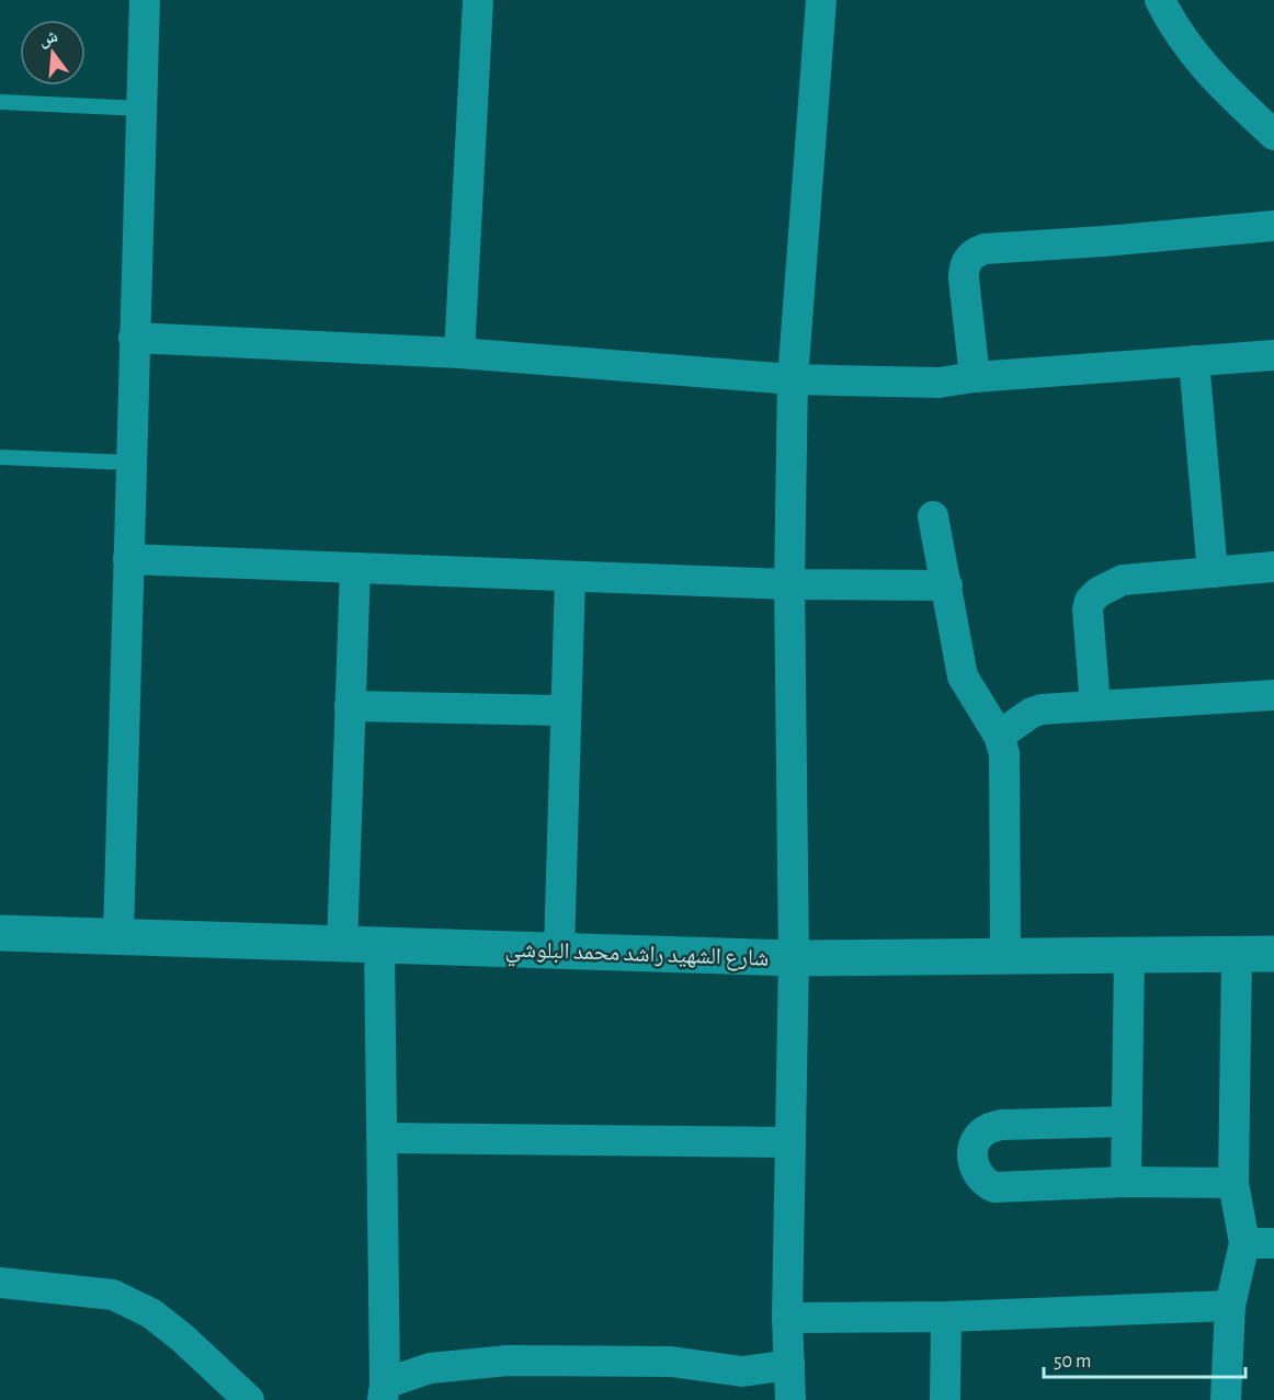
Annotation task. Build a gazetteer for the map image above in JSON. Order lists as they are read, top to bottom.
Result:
{
  "streets": {
    "street": ["شارع الشهيد راشد محمد البلوشي"]
  },
  "scale_bar": "50 m",
  "north": "top"
}
